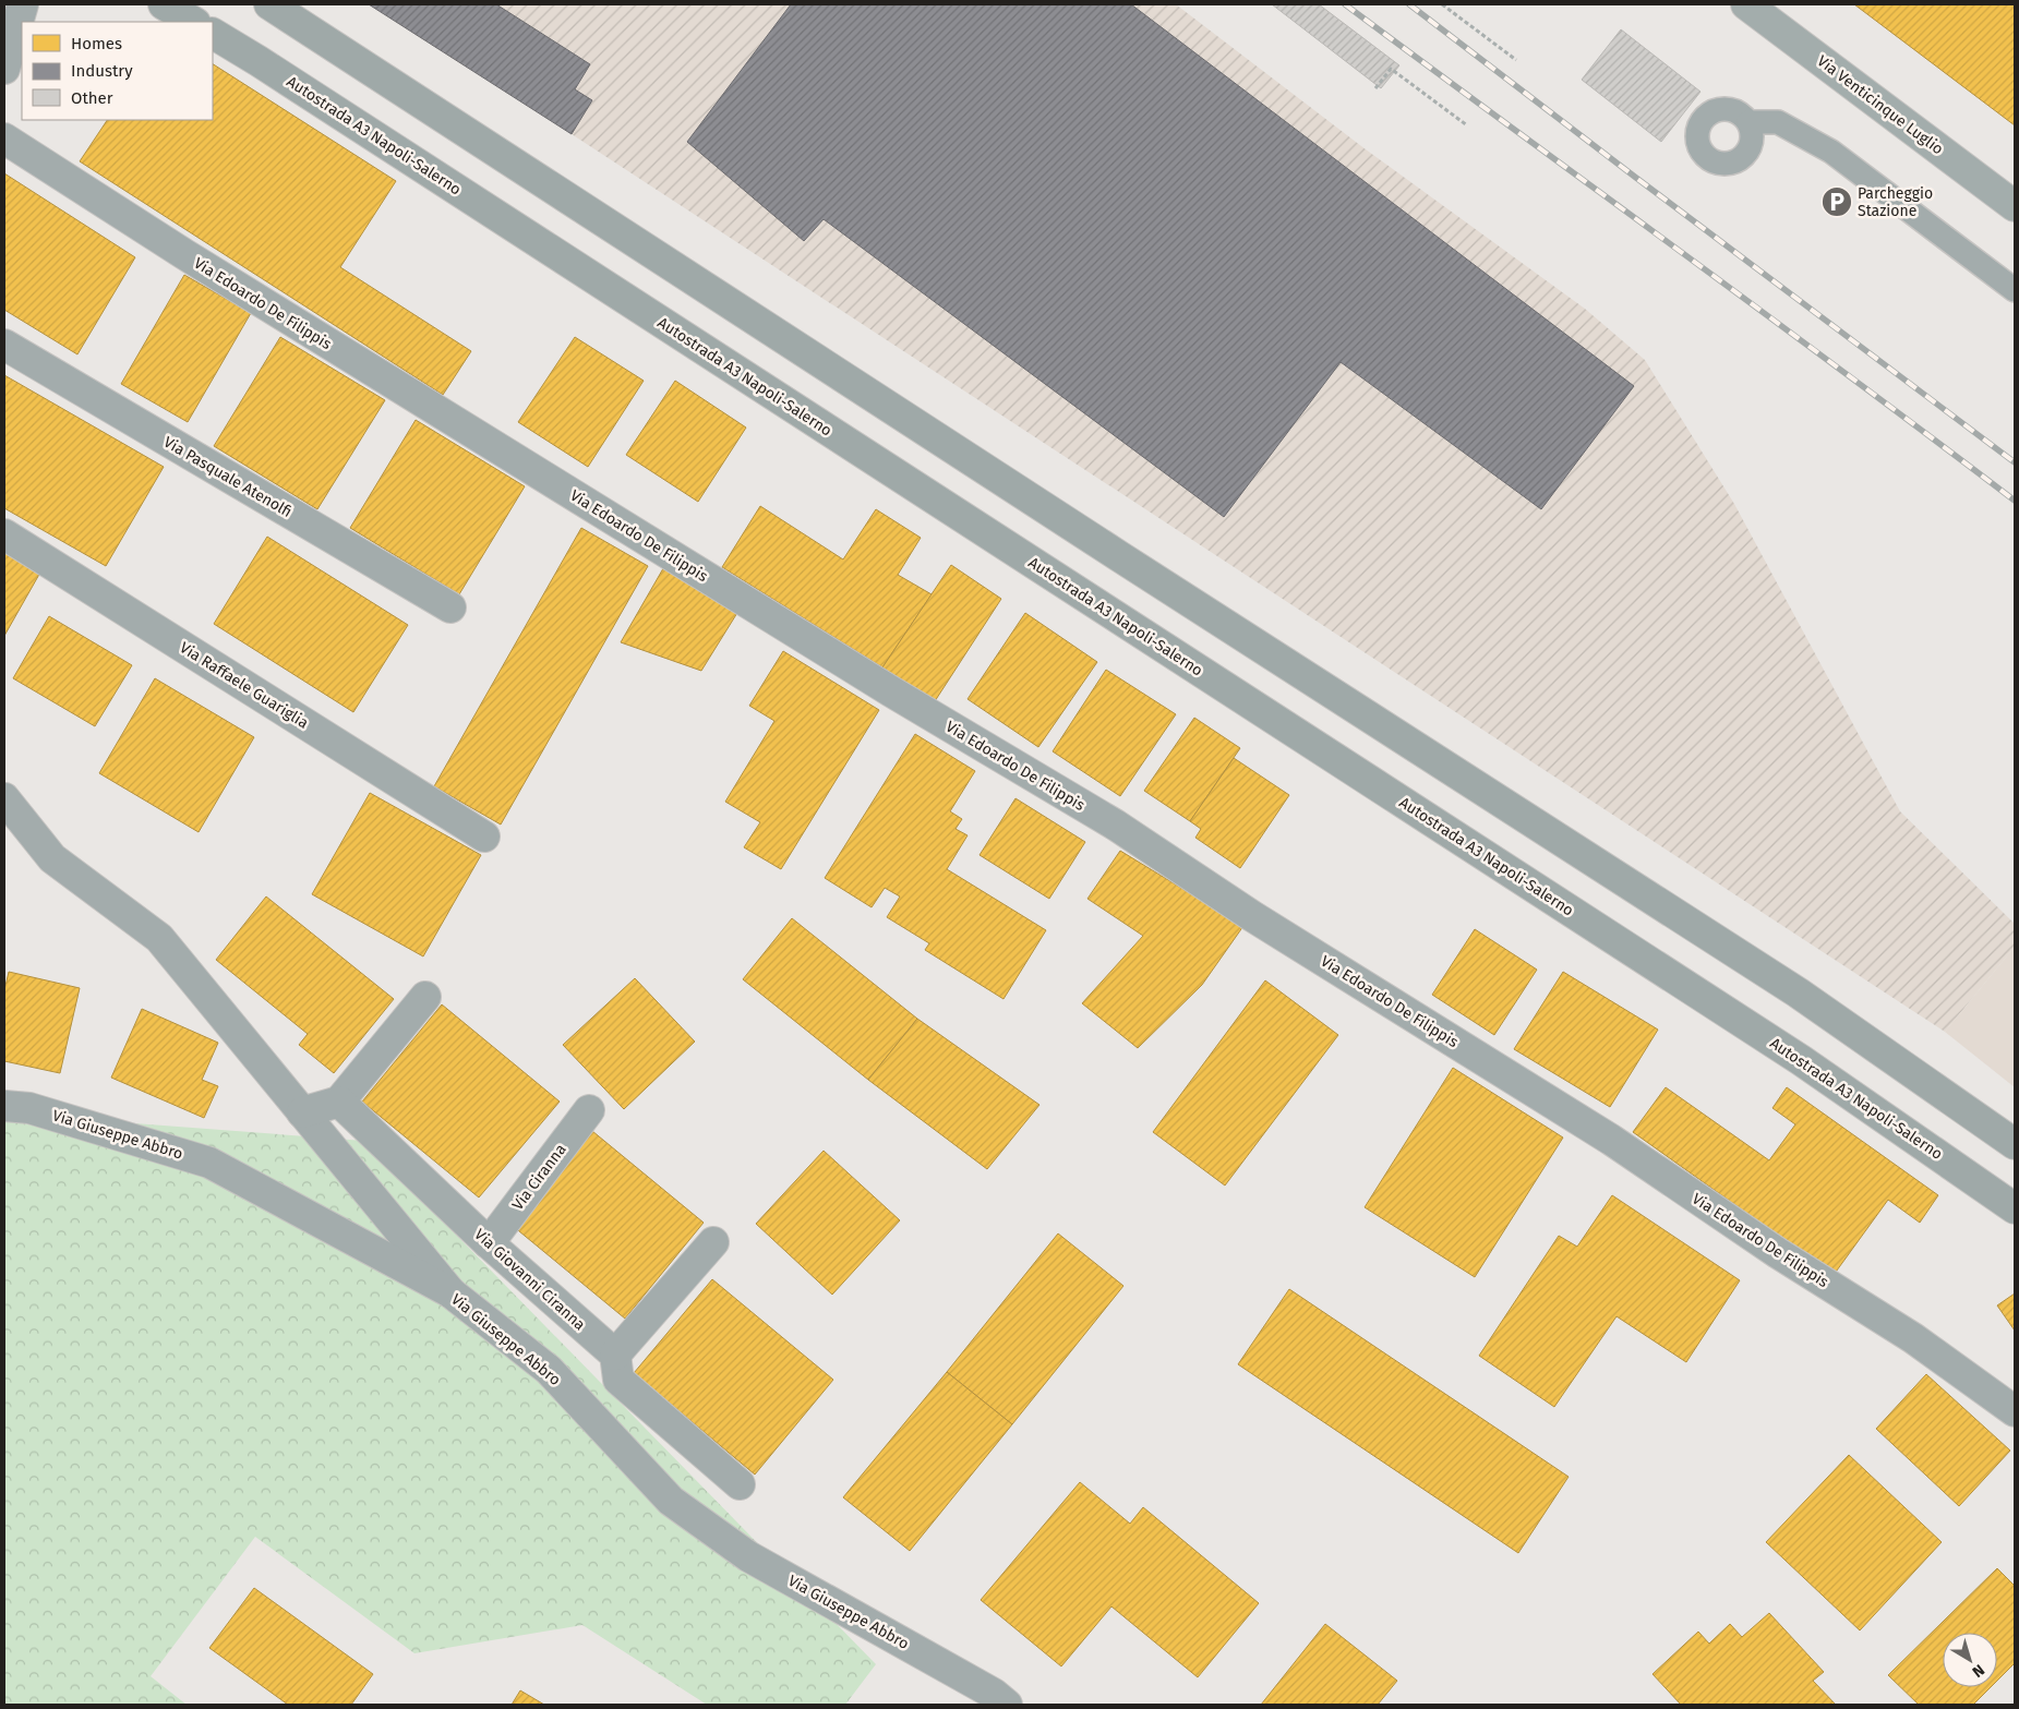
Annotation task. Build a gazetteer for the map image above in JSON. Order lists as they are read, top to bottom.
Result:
{
  "streets": {
    "highway": ["Autostrada A3 Napoli-Salerno"],
    "main road": ["Via Venticinque Luglio"],
    "street": [
      "Via Edoardo De Filippis",
      "Via Pasquale Atenolfi",
      "Via Raffaele Guariglia",
      "Via Giuseppe Abbro",
      "Via Ciranna",
      "Via Giovanni Ciranna"
    ]
  },
  "crossings": [
    ["Via Ciranna", "Via Giovanni Ciranna"]
  ],
  "places": {
    "parking": ["Parcheggio Stazione"]
  },
  "legend": ["Homes", "Industry", "Other"],
  "north": "bottom right"
}
